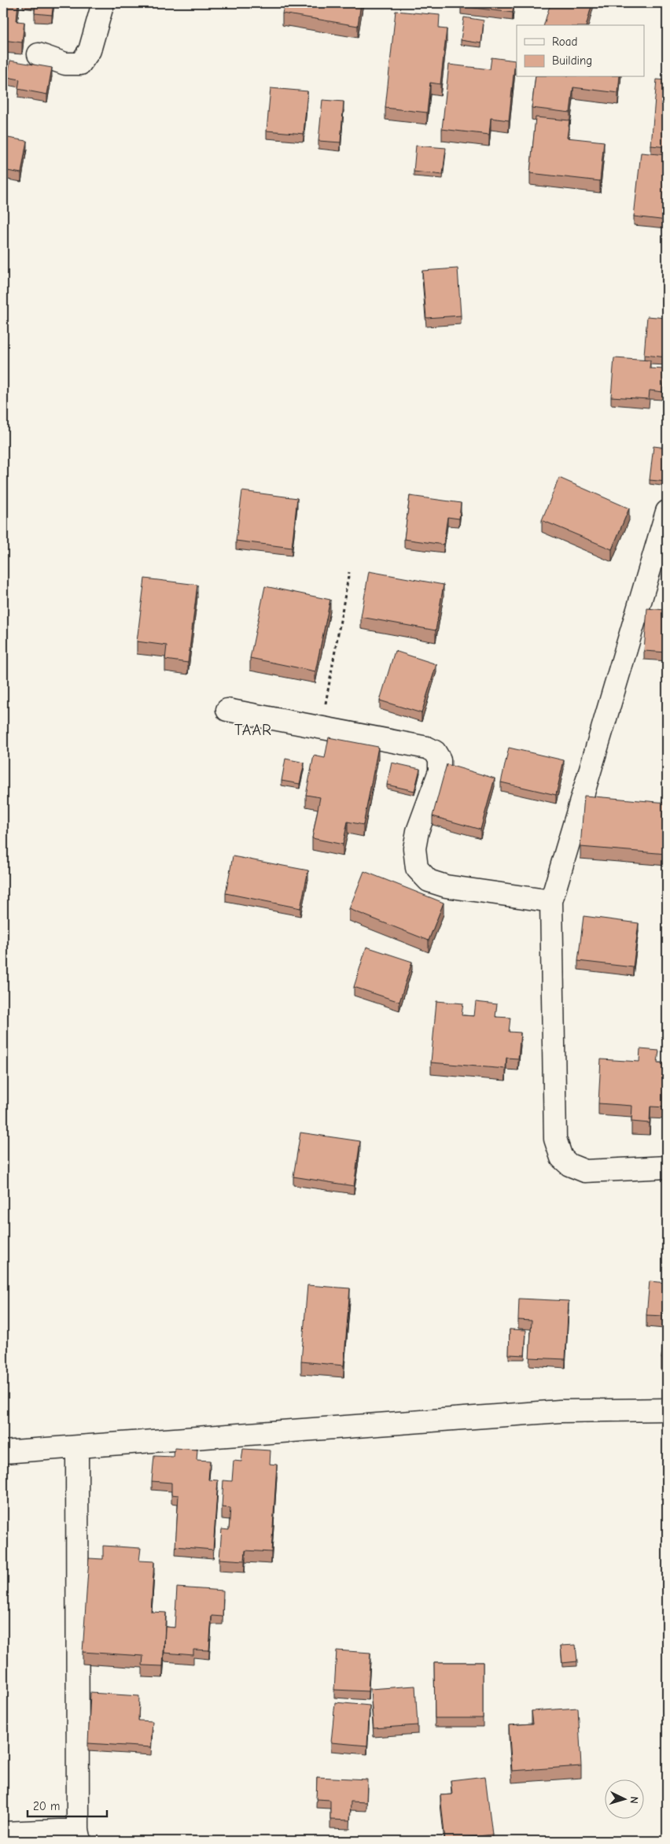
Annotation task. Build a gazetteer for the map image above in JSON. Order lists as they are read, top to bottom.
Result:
{
  "districts": ["TAAR"],
  "legend": ["Road", "Building"],
  "scale_bar": "20 m",
  "north": "right"
}
